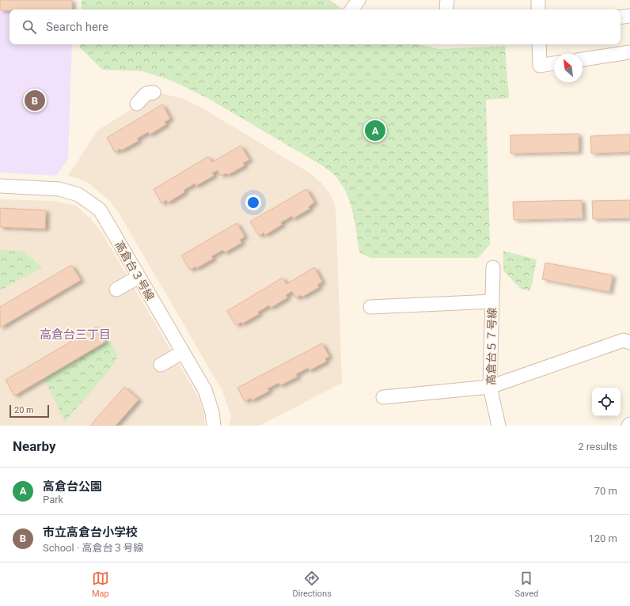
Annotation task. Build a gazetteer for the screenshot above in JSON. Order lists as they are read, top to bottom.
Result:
{
  "streets": {
    "street": ["高倉台３号線", "高倉台５７号線"]
  },
  "districts": ["高倉台三丁目"],
  "scale_bar": "20 m",
  "north": "top left",
  "page": {
    "search": "Search here",
    "pins": ["B", "A"],
    "scale": "20 m",
    "heading": ["Nearby", "2 results"],
    "list": [
      {
        "mark": "A",
        "name": "高倉台公園",
        "note": "Park",
        "value": "70 m"
      },
      {
        "mark": "B",
        "name": "市立高倉台小学校",
        "note": "School · 高倉台３号線",
        "value": "120 m"
      }
    ],
    "nav": ["Map", "Directions", "Saved"]
  }
}
